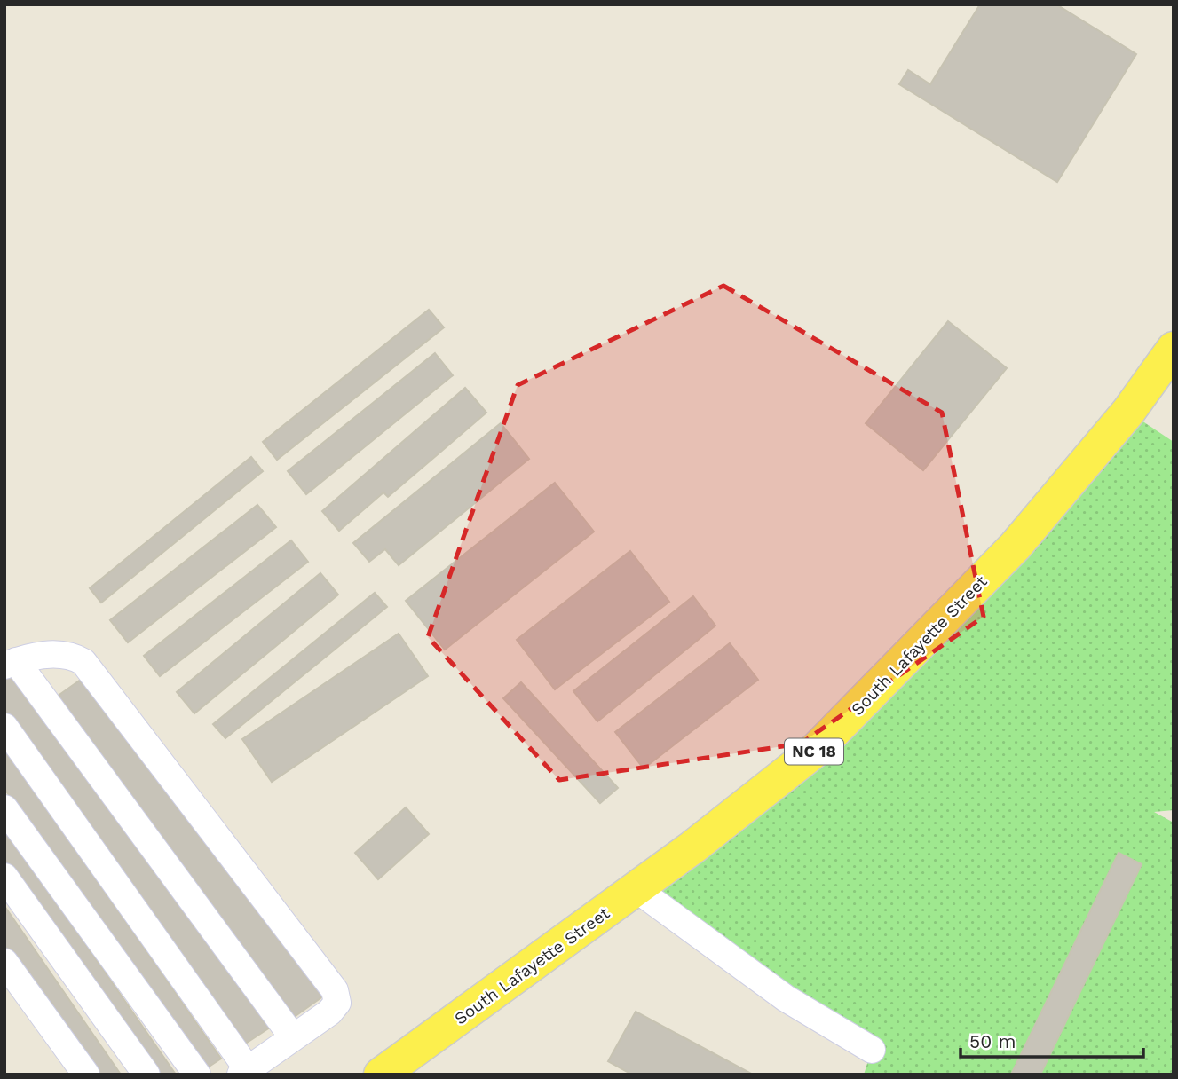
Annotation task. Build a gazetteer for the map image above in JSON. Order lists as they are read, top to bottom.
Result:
{
  "streets": {
    "main road": ["South Lafayette Street", "NC 18"]
  },
  "scale_bar": "50 m"
}
